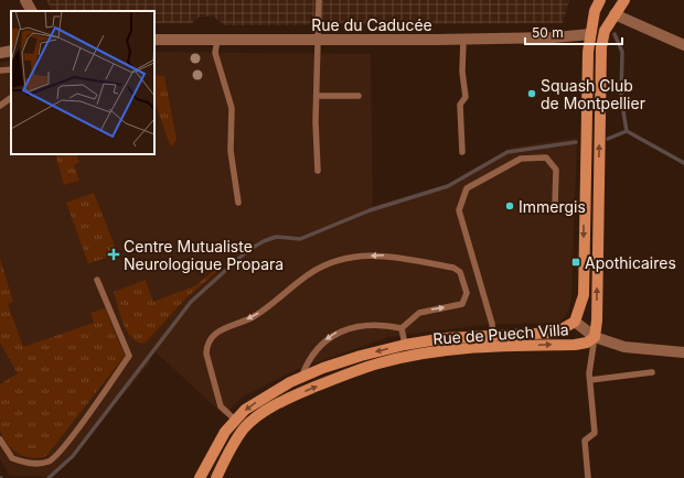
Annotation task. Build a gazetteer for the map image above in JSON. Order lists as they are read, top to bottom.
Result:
{
  "streets": {
    "main road": ["Rue de Puech Villa"],
    "street": ["Rue du Caducée"]
  },
  "places": {
    "other": ["Squash Club de Montpellier", "Immergis"],
    "health": ["Centre Mutualiste Neurologique Propara"],
    "transit": ["Apothicaires"]
  },
  "scale_bar": "50 m"
}
